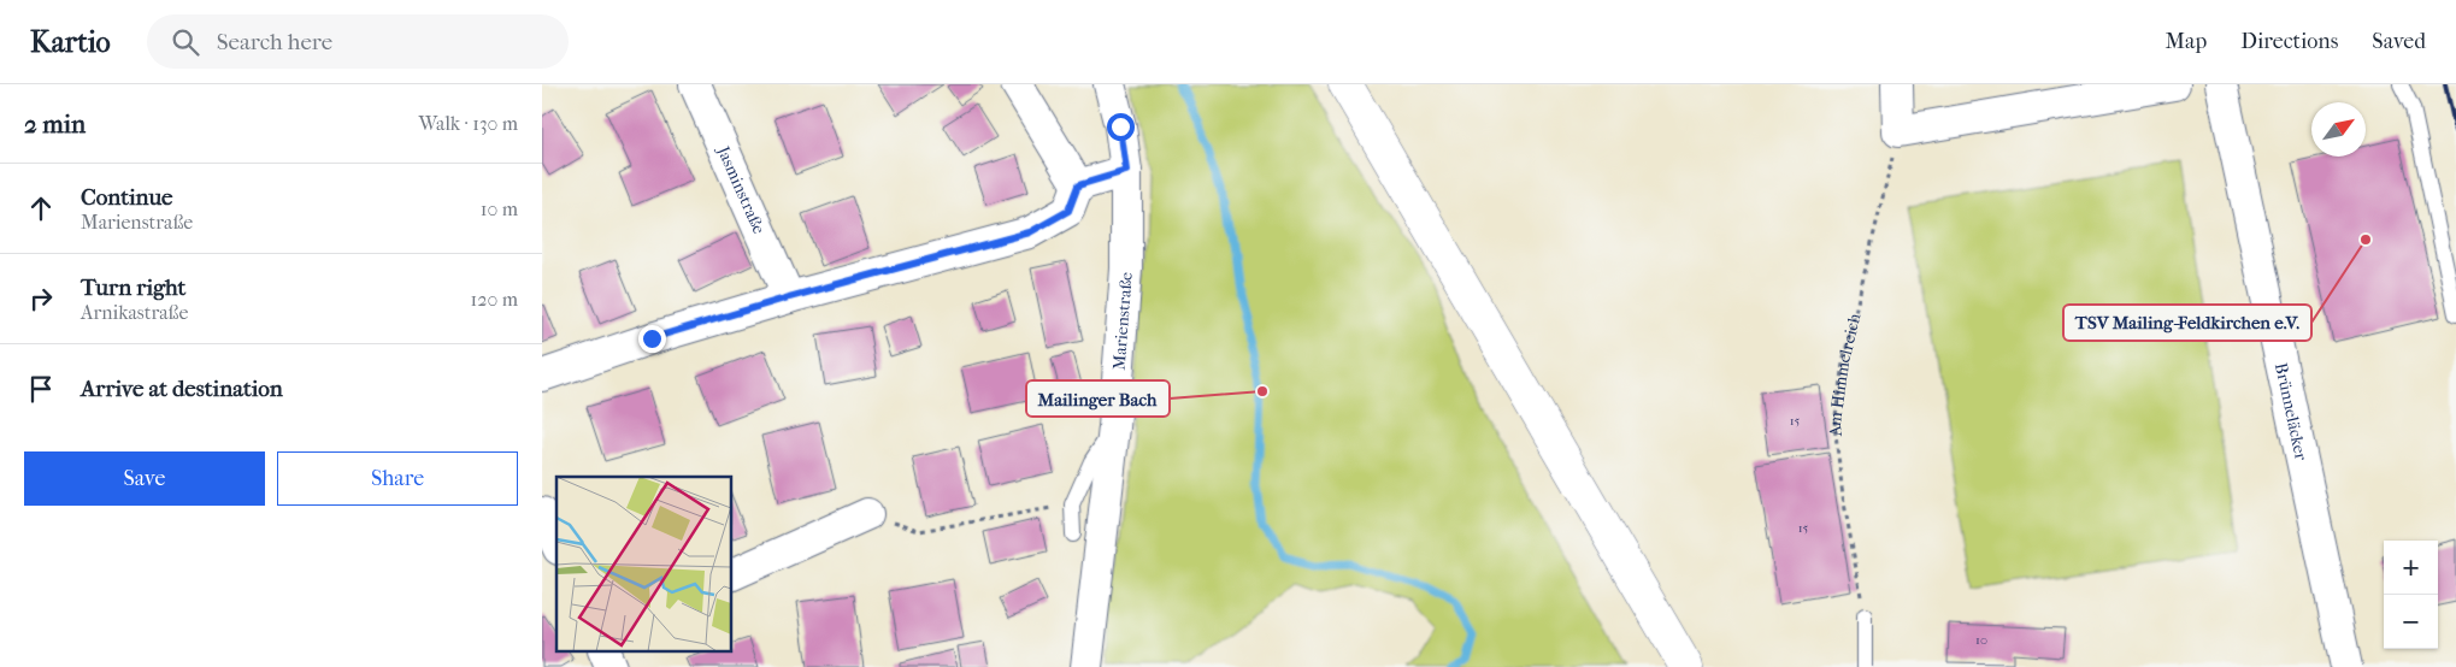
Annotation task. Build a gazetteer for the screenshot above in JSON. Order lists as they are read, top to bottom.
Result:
{
  "streets": {
    "street": ["Jasminstraße", "Marienstraße", "Brünneläcker"],
    "path": ["Am Himmelreich"]
  },
  "places": ["TSV Mailing-Feldkirchen e.V.", "Mailinger Bach"],
  "house_numbers": ["15", "15", "10"],
  "north": "top right",
  "page": {
    "header": "Kartio",
    "search": "Search here",
    "nav": ["Map", "Directions", "Saved"],
    "heading": ["2 min", "Walk · 130 m"],
    "list": [
      ["Continue", "Marienstraße", "10 m"],
      ["Turn right", "Arnikastraße", "120 m"],
      "Arrive at destination"
    ],
    "buttons": ["Save", "Share"],
    "map_buttons": ["+", "−"]
  }
}
